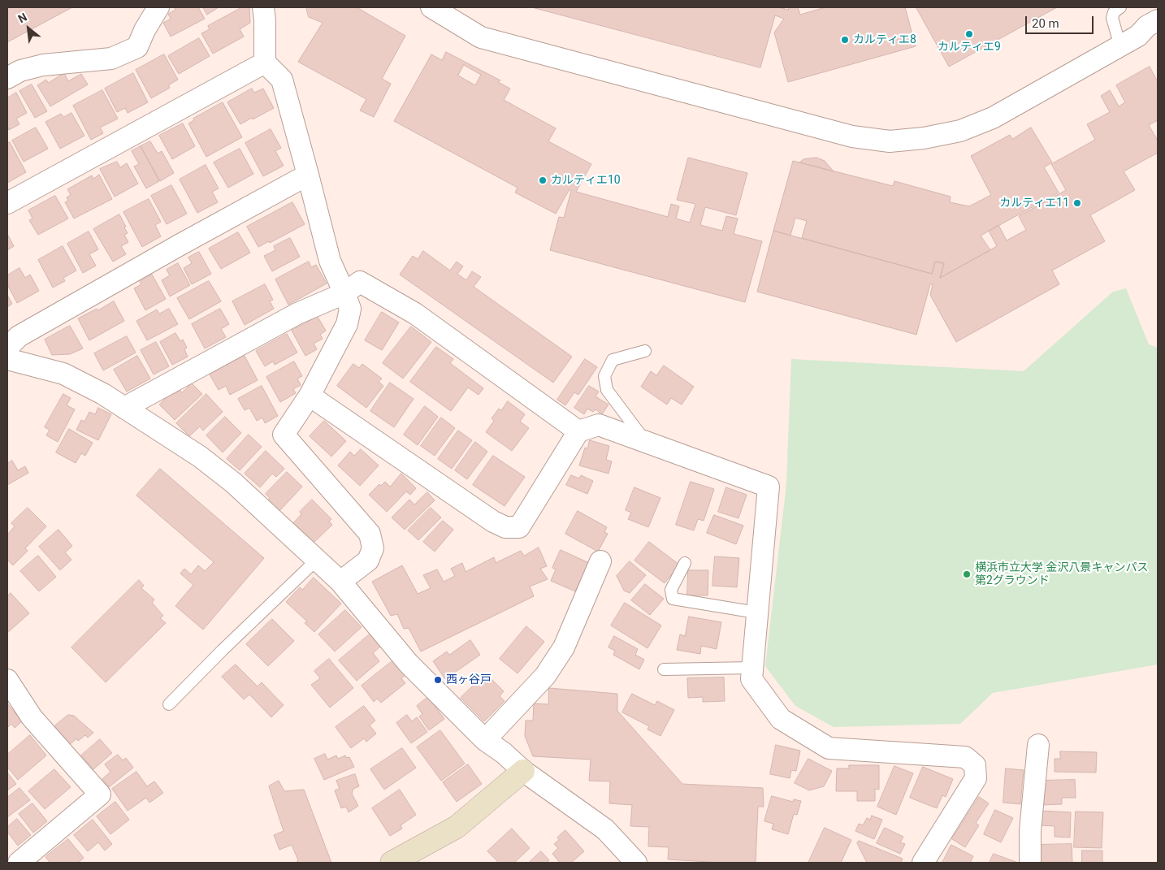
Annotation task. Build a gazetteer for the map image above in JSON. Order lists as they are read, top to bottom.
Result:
{
  "places": [
    "カルティエ9",
    "カルティエ8",
    "カルティエ10",
    "カルティエ11",
    "横浜市立大学 金沢八景キャンパス 第2グラウンド",
    "西ヶ谷戸"
  ],
  "scale_bar": "20 m",
  "north": "top left"
}
